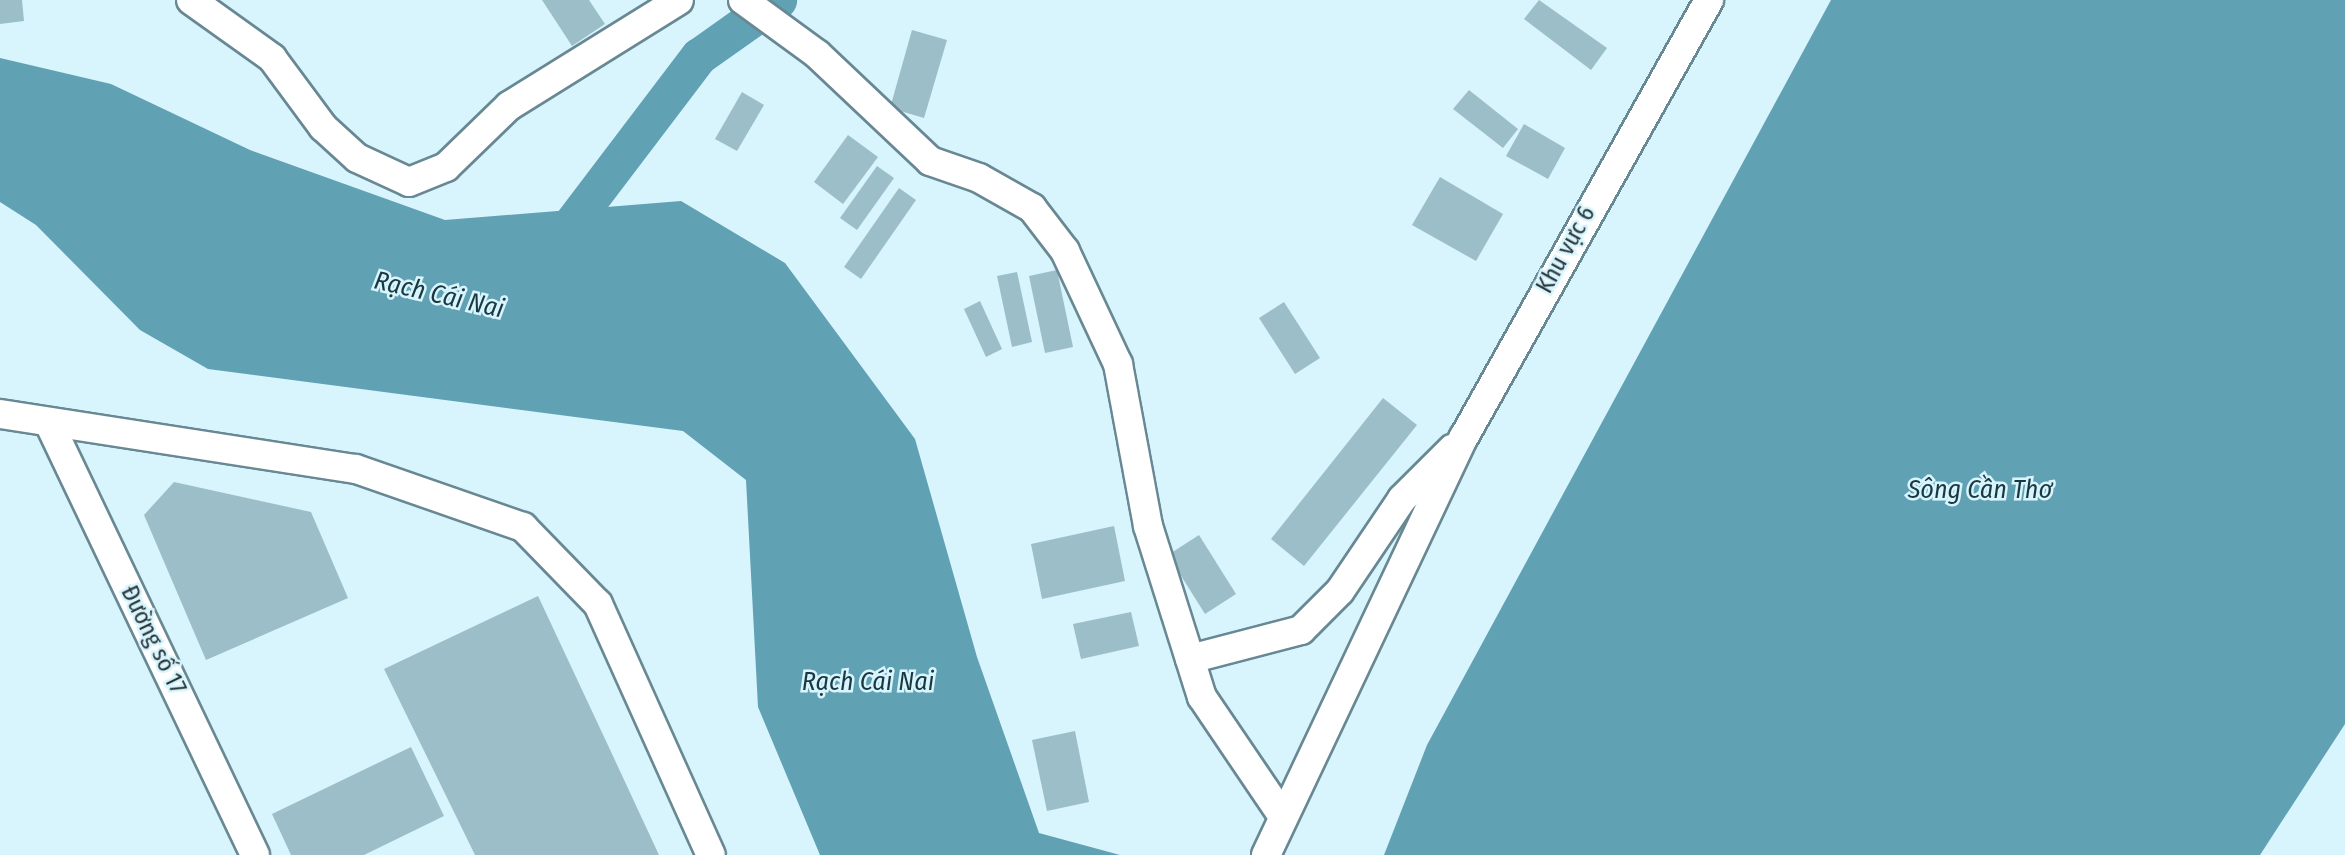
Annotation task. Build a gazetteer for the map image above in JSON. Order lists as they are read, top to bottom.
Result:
{
  "streets": {
    "street": ["Khu vực 6", "Đường số 17"]
  },
  "water": ["Rạch Cái Nai", "Sông Cần Thơ"]
}
